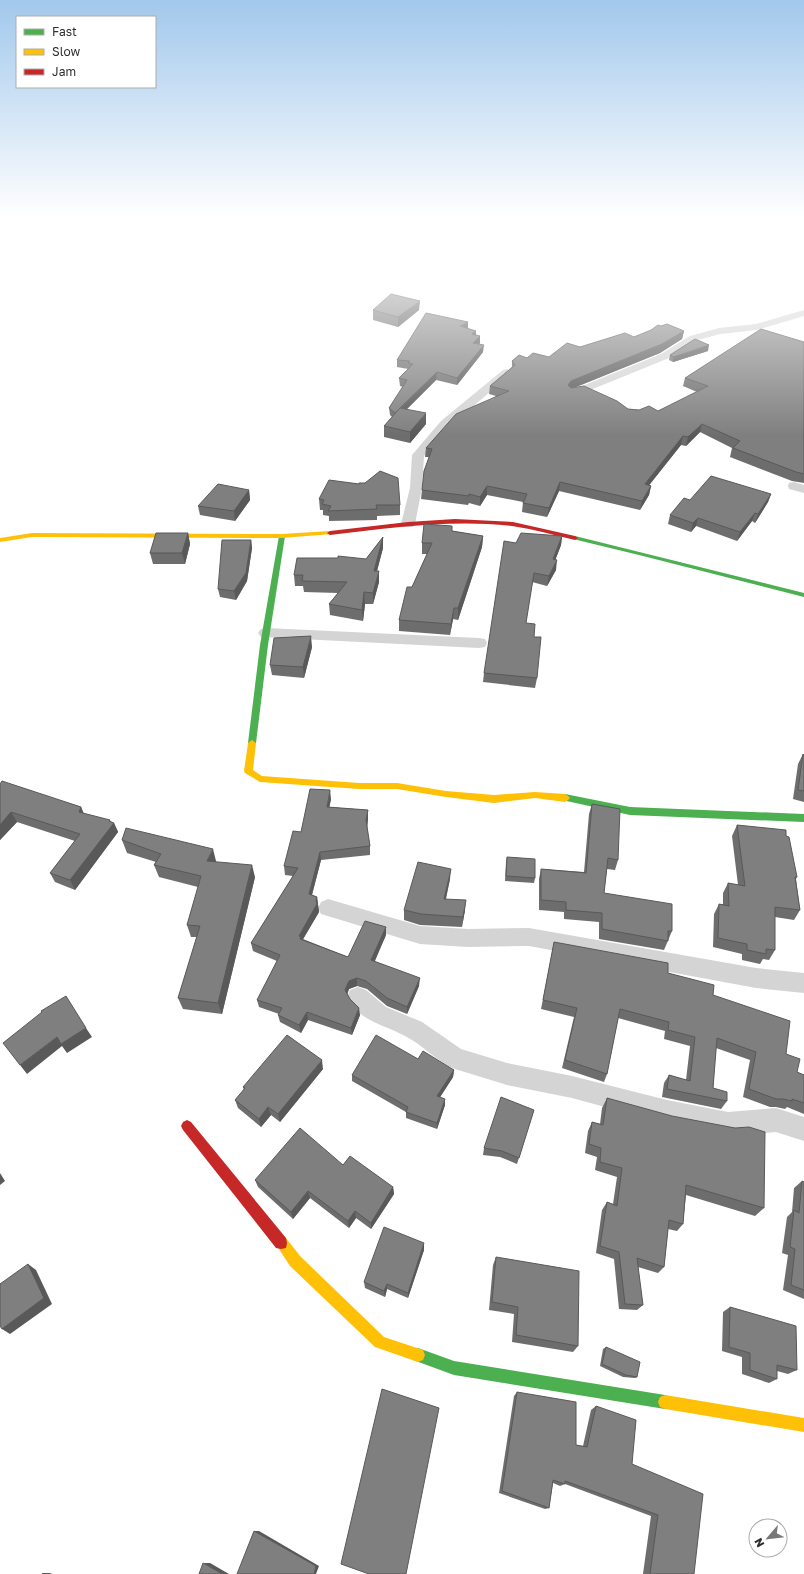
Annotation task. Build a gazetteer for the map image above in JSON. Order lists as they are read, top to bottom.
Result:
{
  "legend": ["Fast", "Slow", "Jam"],
  "north": "bottom left"
}
